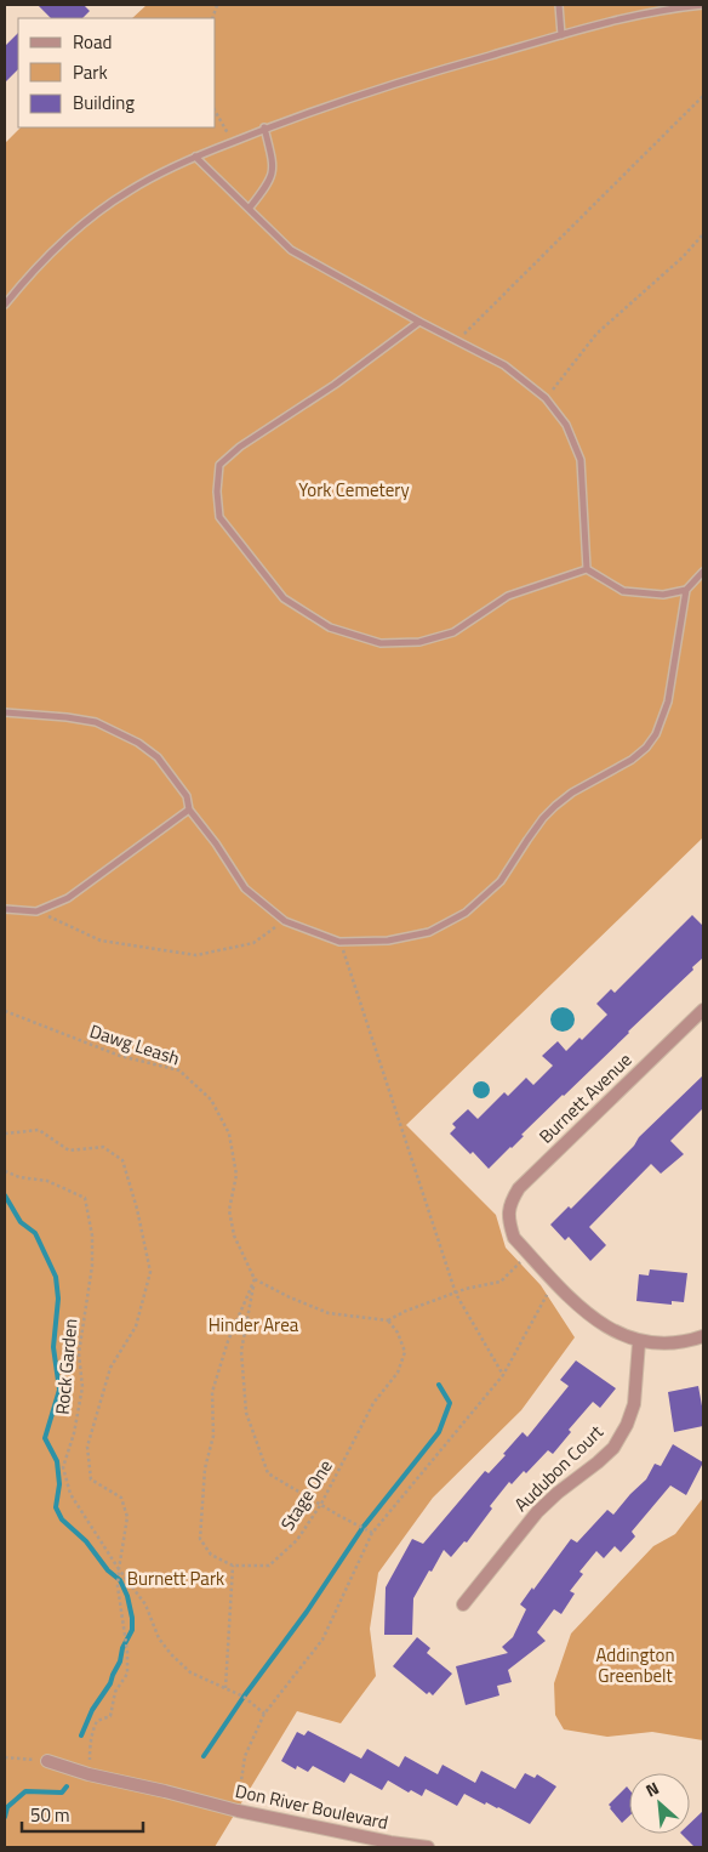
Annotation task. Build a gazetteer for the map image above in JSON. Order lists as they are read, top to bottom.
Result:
{
  "streets": {
    "street": ["Burnett Avenue", "Audubon Court", "Don River Boulevard"],
    "path": ["Dawg Leash", "Rock Garden", "Stage One"]
  },
  "parks": [
    "York Cemetery",
    "Hinder Area",
    "Burnett Park",
    "Addington Greenbelt"
  ],
  "legend": ["Road", "Park", "Building"],
  "scale_bar": "50 m",
  "north": "top left"
}
